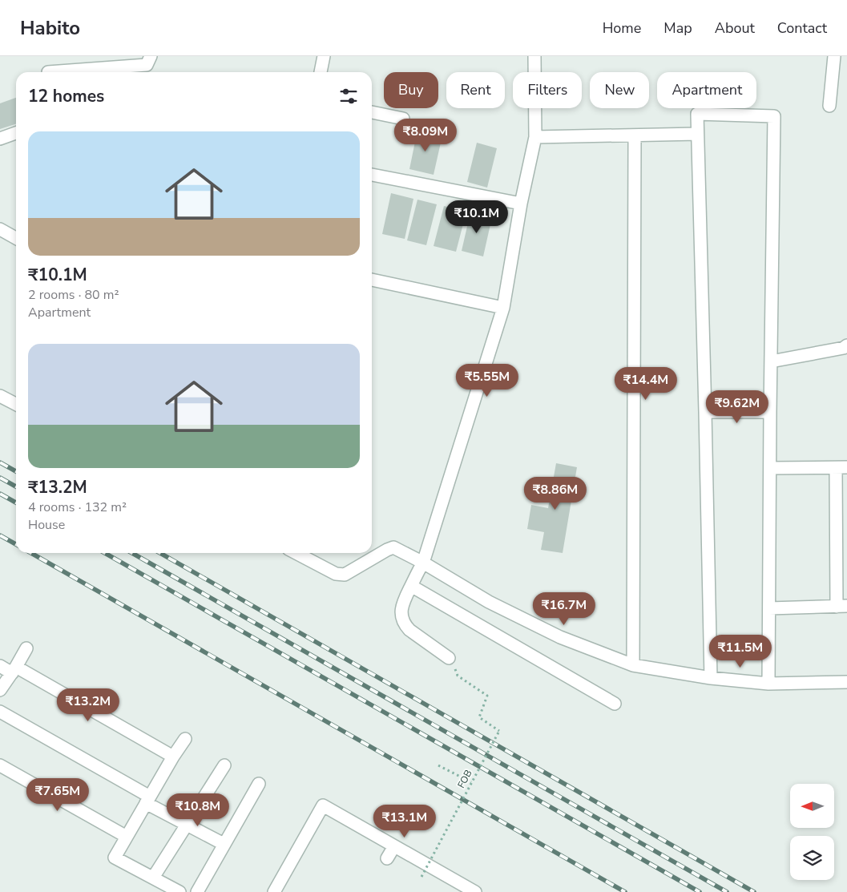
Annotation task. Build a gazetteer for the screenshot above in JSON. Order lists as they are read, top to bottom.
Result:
{
  "streets": {
    "path": ["FOB"]
  },
  "north": "left",
  "page": {
    "header": "Habito",
    "nav": [
      "Home",
      "Map",
      "About",
      "Contact"
    ],
    "chip": [
      "Buy",
      "Rent",
      "Filters",
      "New",
      "Apartment"
    ],
    "heading": "12 homes",
    "price": [
      "₹8.09M",
      "₹10.1M",
      "₹5.55M",
      "₹14.4M",
      "₹9.62M",
      "₹8.86M",
      "₹16.7M",
      "₹11.5M",
      "₹13.2M",
      "₹7.65M",
      "₹10.8M",
      "₹13.1M"
    ],
    "list": [
      {
        "name": "₹10.1M",
        "note": "2 rooms · 80 m² · Apartment"
      },
      {
        "name": "₹13.2M",
        "note": "4 rooms · 132 m² · House"
      }
    ]
  }
}
